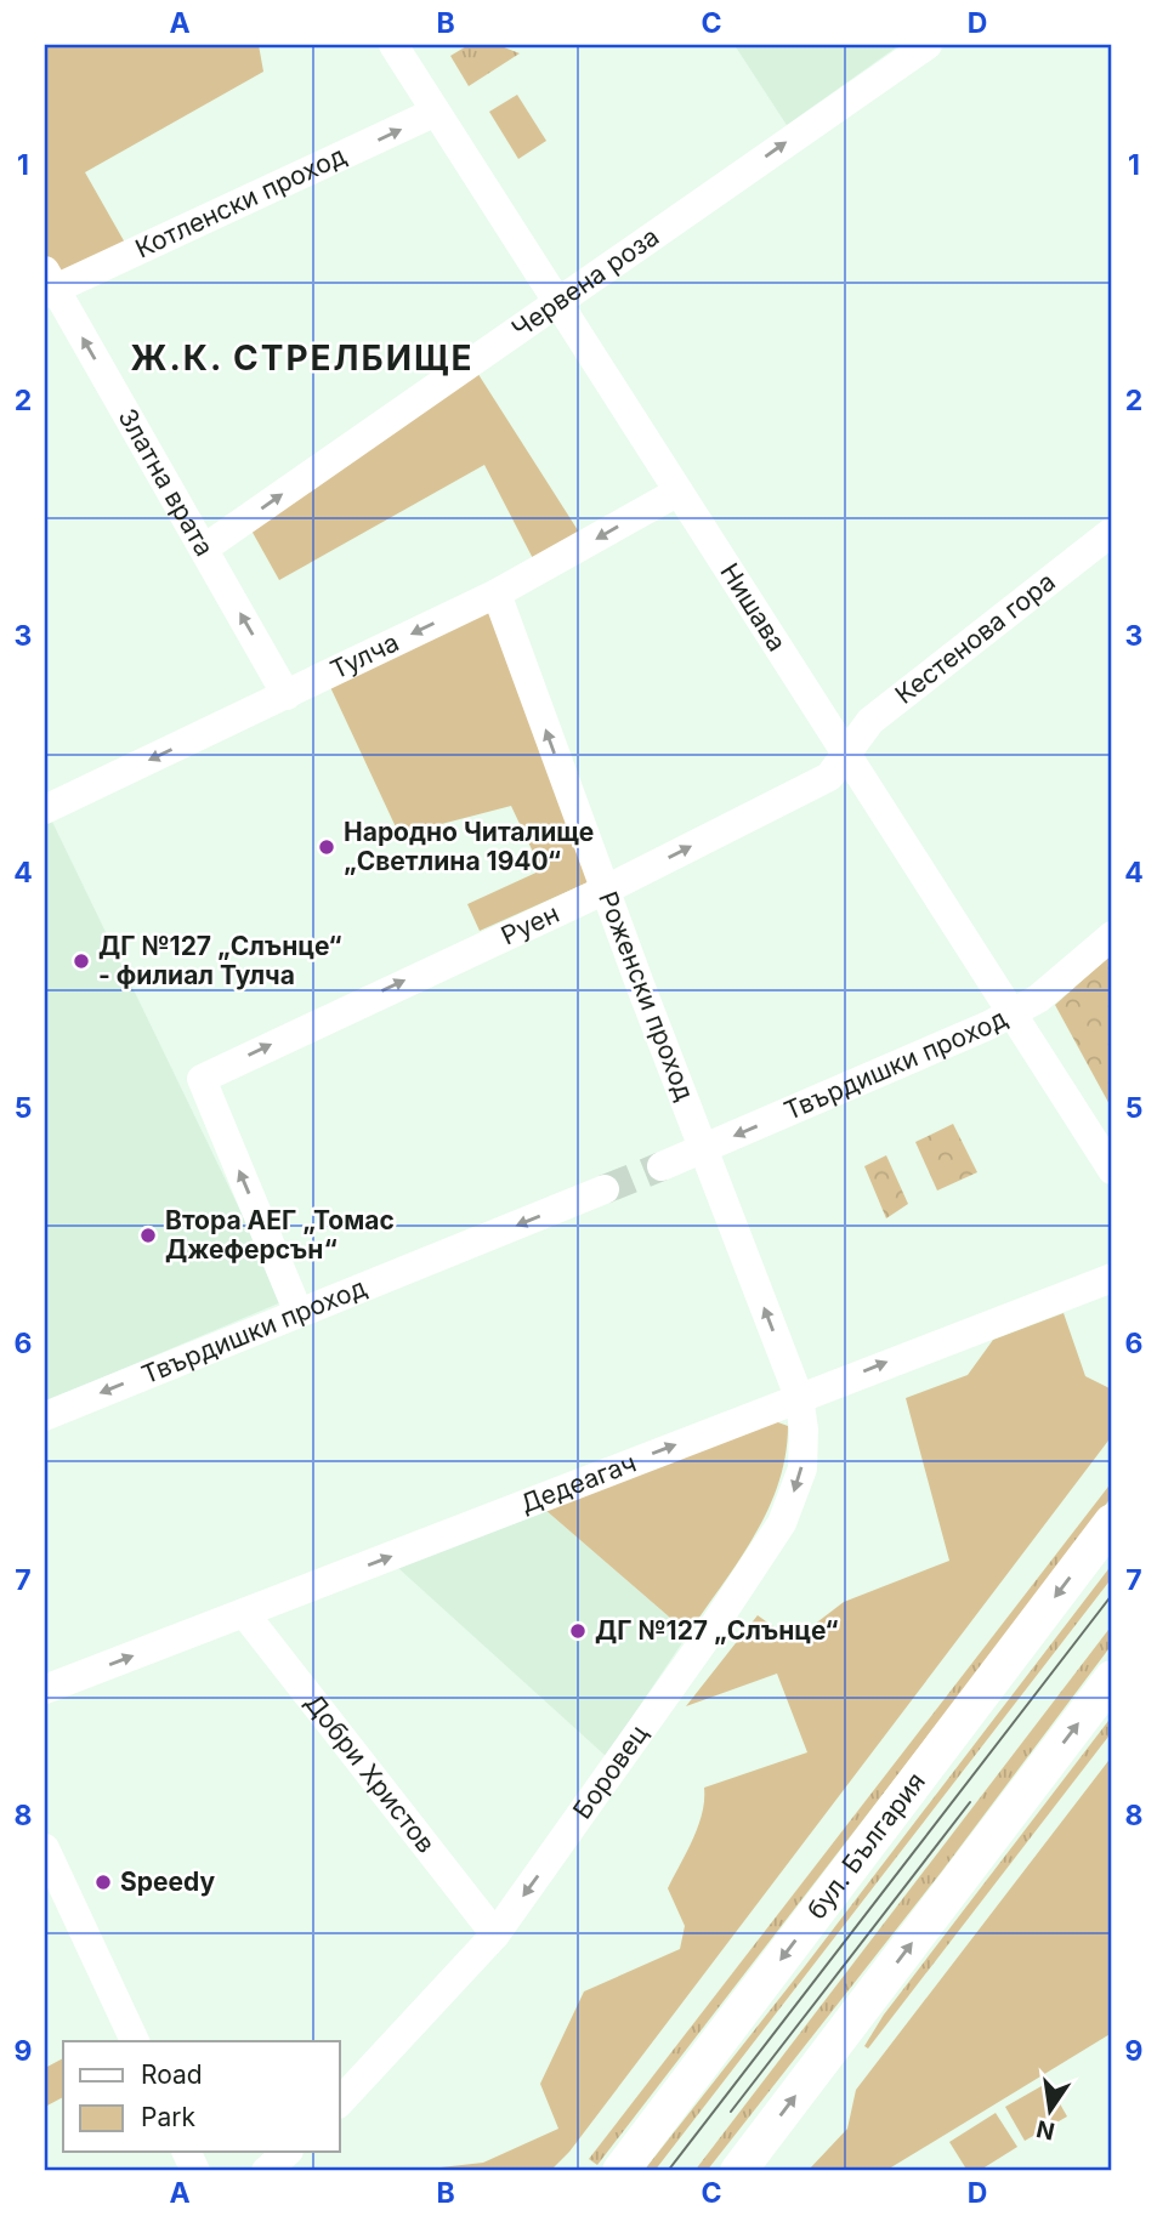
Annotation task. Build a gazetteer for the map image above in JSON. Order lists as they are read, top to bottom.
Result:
{
  "streets": {
    "main road": ["бул. България"],
    "street": [
      "Котленски проход",
      "Червена роза",
      "Златна врата",
      "Нишава",
      "Кестенова гора",
      "Тулча",
      "Руен",
      "Роженски проход",
      "Твърдишки проход",
      "Дедеагач",
      "Боровец",
      "Добри Христов"
    ]
  },
  "crossings": [
    ["Котленски проход", "Златна врата"],
    ["Котленски проход", "Нишава"],
    ["Червена роза", "Златна врата"],
    ["Червена роза", "Нишава"],
    ["Златна врата", "Тулча"],
    ["Нишава", "Кестенова гора"],
    ["Нишава", "Тулча"],
    ["Нишава", "Руен"],
    ["Нишава", "Твърдишки проход"],
    ["Кестенова гора", "Руен"],
    ["Тулча", "Роженски проход"],
    ["Руен", "Роженски проход"],
    ["Руен", "Твърдишки проход"],
    ["Роженски проход", "Твърдишки проход"],
    ["Роженски проход", "Дедеагач"],
    ["Роженски проход", "Боровец"],
    ["Дедеагач", "Боровец"],
    ["Дедеагач", "Добри Христов"],
    ["Боровец", "Добри Христов"]
  ],
  "one_way": [
    "Котленски проход",
    "Червена роза",
    "Златна врата",
    "Тулча",
    "Роженски проход",
    "Твърдишки проход",
    "Дедеагач",
    "Боровец"
  ],
  "districts": ["Ж.К. СТРЕЛБИЩЕ"],
  "places": [
    "Народно Читалище „Светлина 1940“",
    "ДГ №127 „Слънце“ - филиал Тулча",
    "Втора АЕГ „Томас Джеферсън“",
    "ДГ №127 „Слънце“",
    "Speedy"
  ],
  "legend": ["Road", "Park"],
  "north": "bottom",
  "grid": {
    "columns": [
      "A",
      "B",
      "C",
      "D"
    ],
    "rows": [
      "1",
      "2",
      "3",
      "4",
      "5",
      "6",
      "7",
      "8",
      "9"
    ]
  }
}
